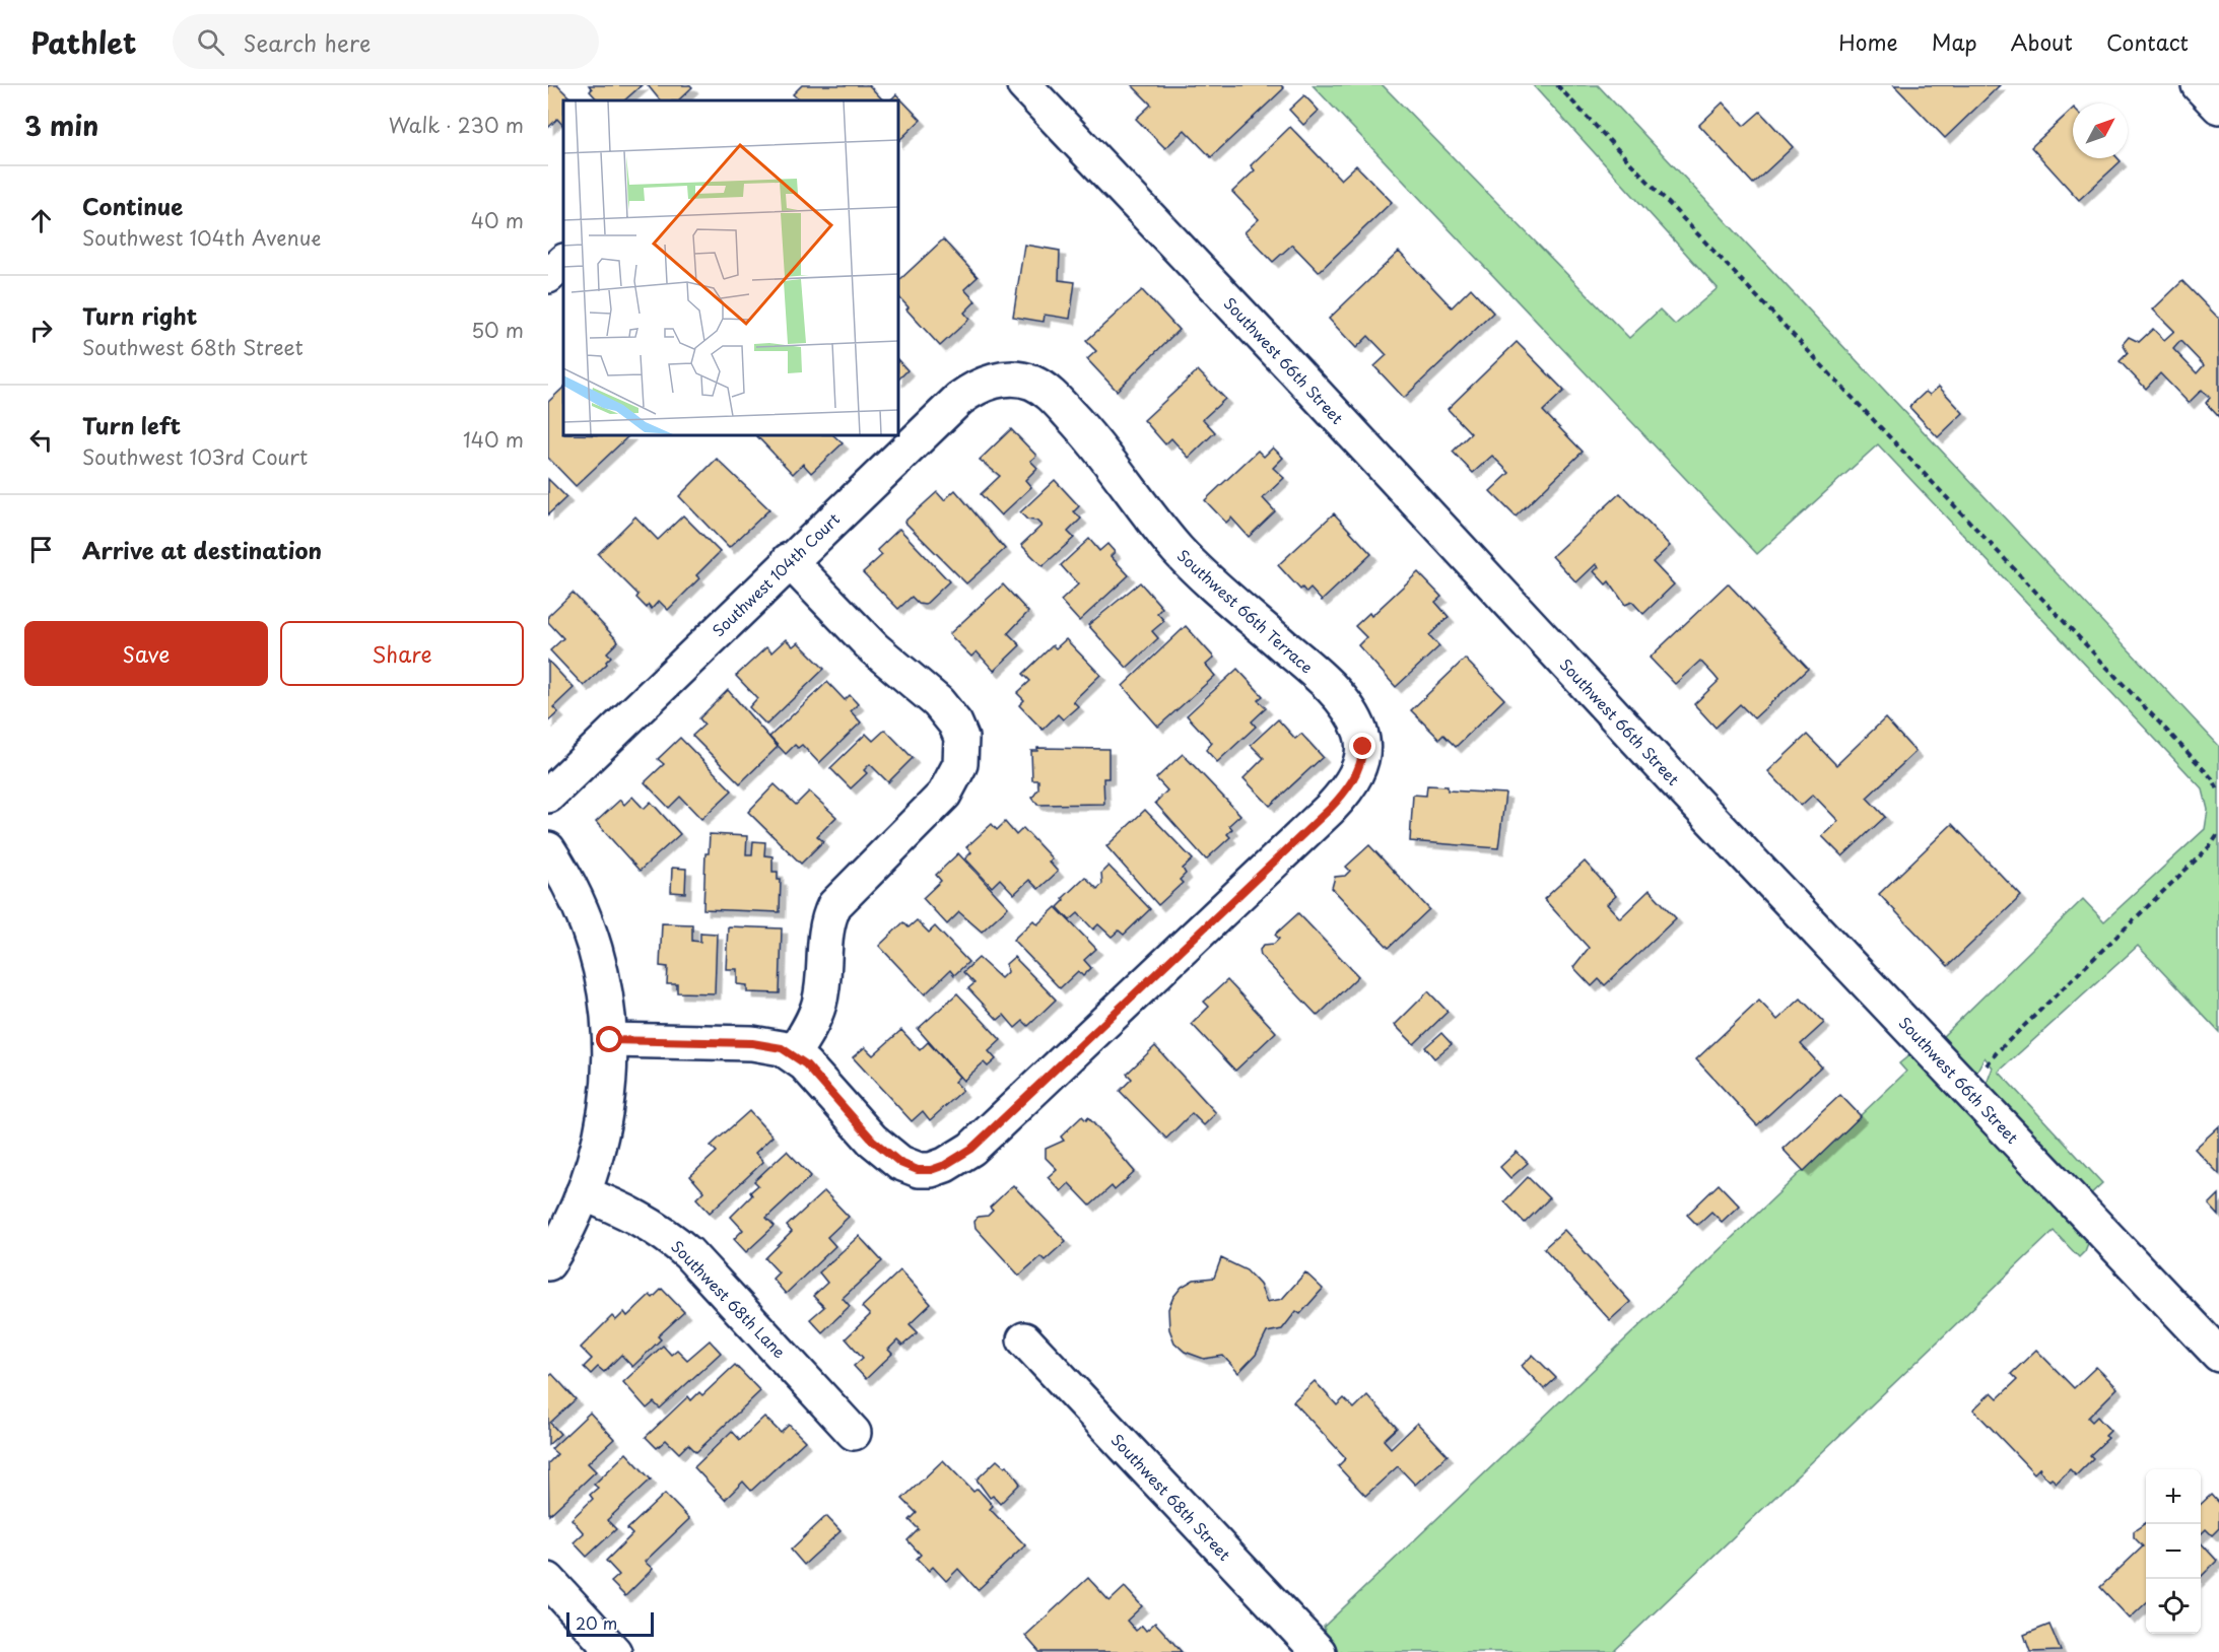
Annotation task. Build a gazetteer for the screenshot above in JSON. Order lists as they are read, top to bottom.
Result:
{
  "streets": {
    "street": [
      "Southwest 66th Street",
      "Southwest 104th Court",
      "Southwest 66th Terrace",
      "Southwest 68th Lane",
      "Southwest 68th Street"
    ]
  },
  "crossings": [
    ["Southwest 104th Court", "Southwest 66th Terrace"]
  ],
  "scale_bar": "20 m",
  "north": "top right",
  "page": {
    "header": "Pathlet",
    "search": "Search here",
    "nav": [
      "Home",
      "Map",
      "About",
      "Contact"
    ],
    "heading": ["3 min", "Walk · 230 m"],
    "list": [
      ["Continue", "Southwest 104th Avenue", "40 m"],
      ["Turn right", "Southwest 68th Street", "50 m"],
      ["Turn left", "Southwest 103rd Court", "140 m"],
      "Arrive at destination"
    ],
    "buttons": ["Save", "Share"],
    "map_buttons": ["+", "−"],
    "scale": "20 m"
  }
}
